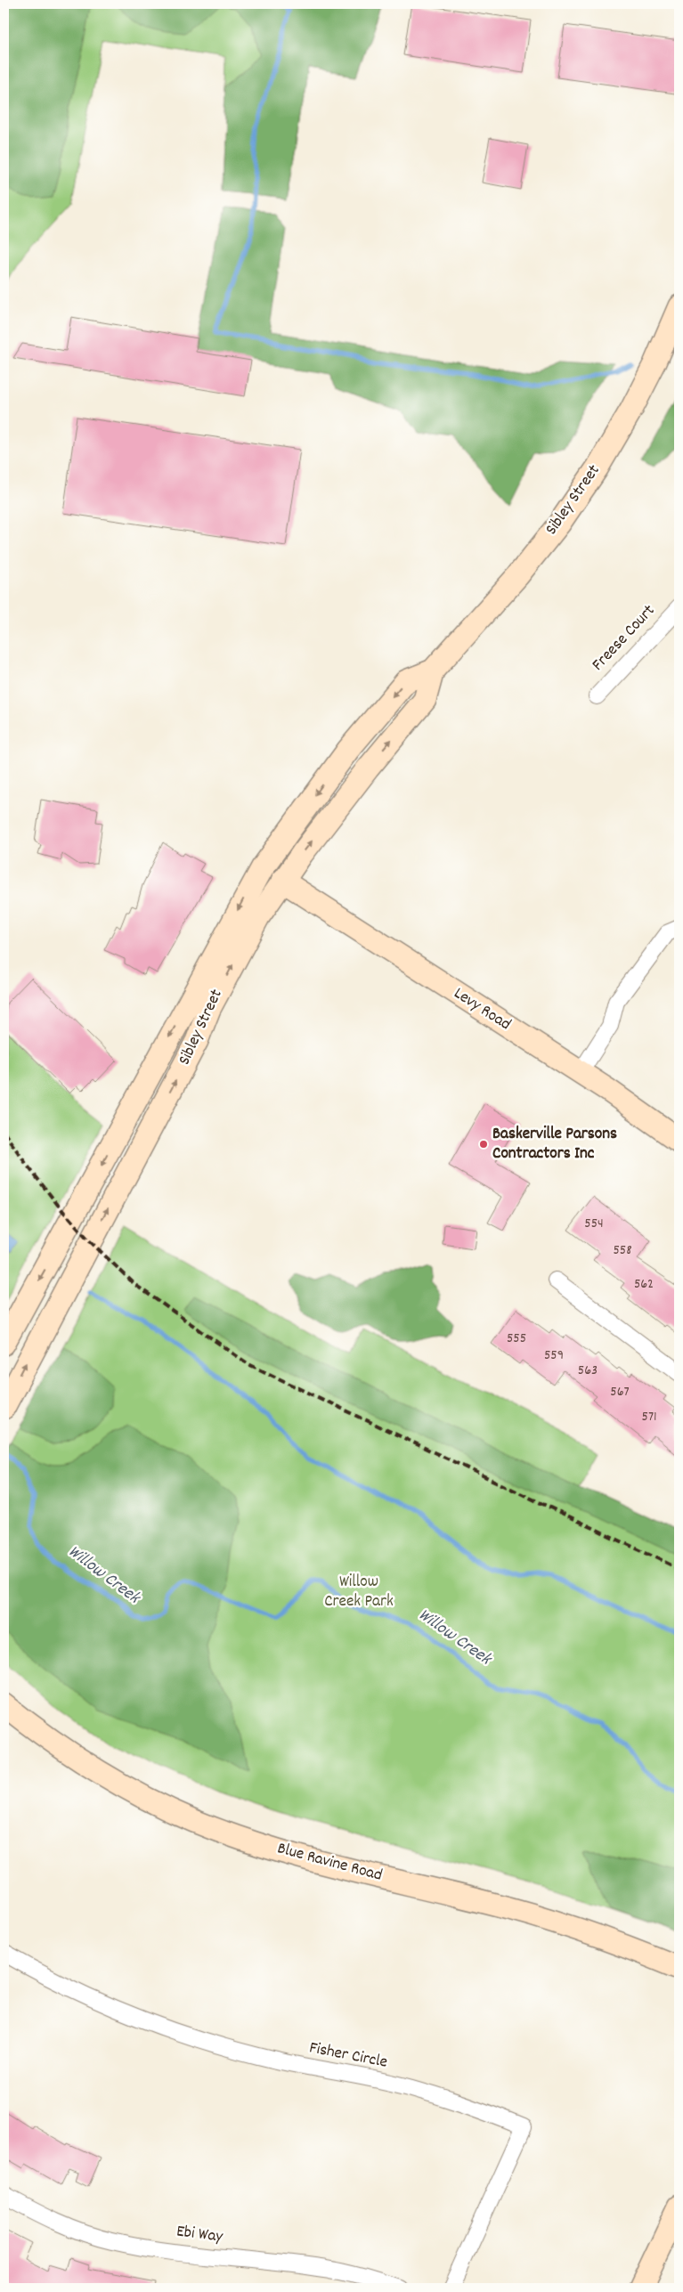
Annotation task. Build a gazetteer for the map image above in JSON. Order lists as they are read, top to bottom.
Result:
{
  "streets": {
    "street": [
      "Sibley Street",
      "Freese Court",
      "Levy Road",
      "Blue Ravine Road",
      "Fisher Circle",
      "Ebi Way"
    ]
  },
  "crossings": [
    ["Sibley Street", "Levy Road"]
  ],
  "water": ["Willow Creek"],
  "parks": ["Willow Creek Park"],
  "places": ["Baskerville Parsons Contractors Inc"],
  "house_numbers": [
    "554",
    "558",
    "562",
    "555",
    "559",
    "563",
    "567",
    "571"
  ]
}
